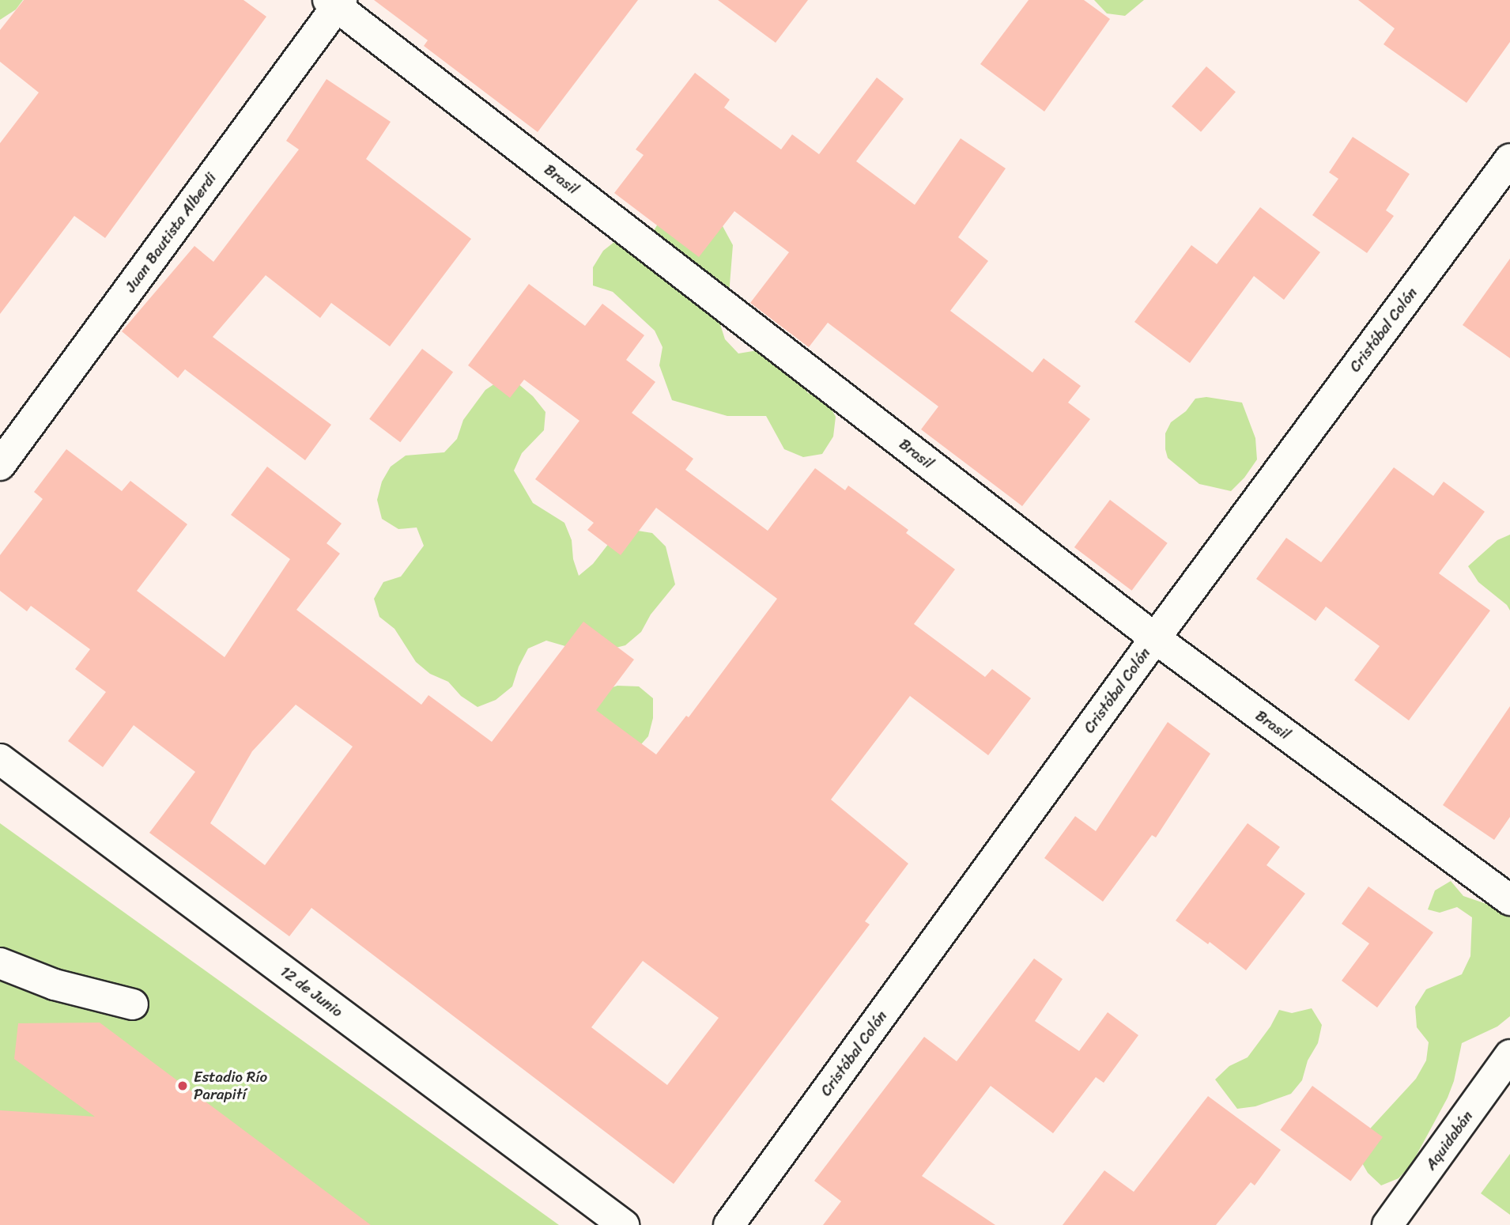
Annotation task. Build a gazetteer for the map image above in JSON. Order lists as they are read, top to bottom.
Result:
{
  "streets": {
    "street": [
      "Brasil",
      "Juan Bautista Alberdi",
      "Cristóbal Colón",
      "12 de Junio",
      "Aquidabán"
    ]
  },
  "crossings": [
    ["Brasil", "Juan Bautista Alberdi"],
    ["Brasil", "Cristóbal Colón"]
  ],
  "places": ["Estadio Río Parapití"]
}
